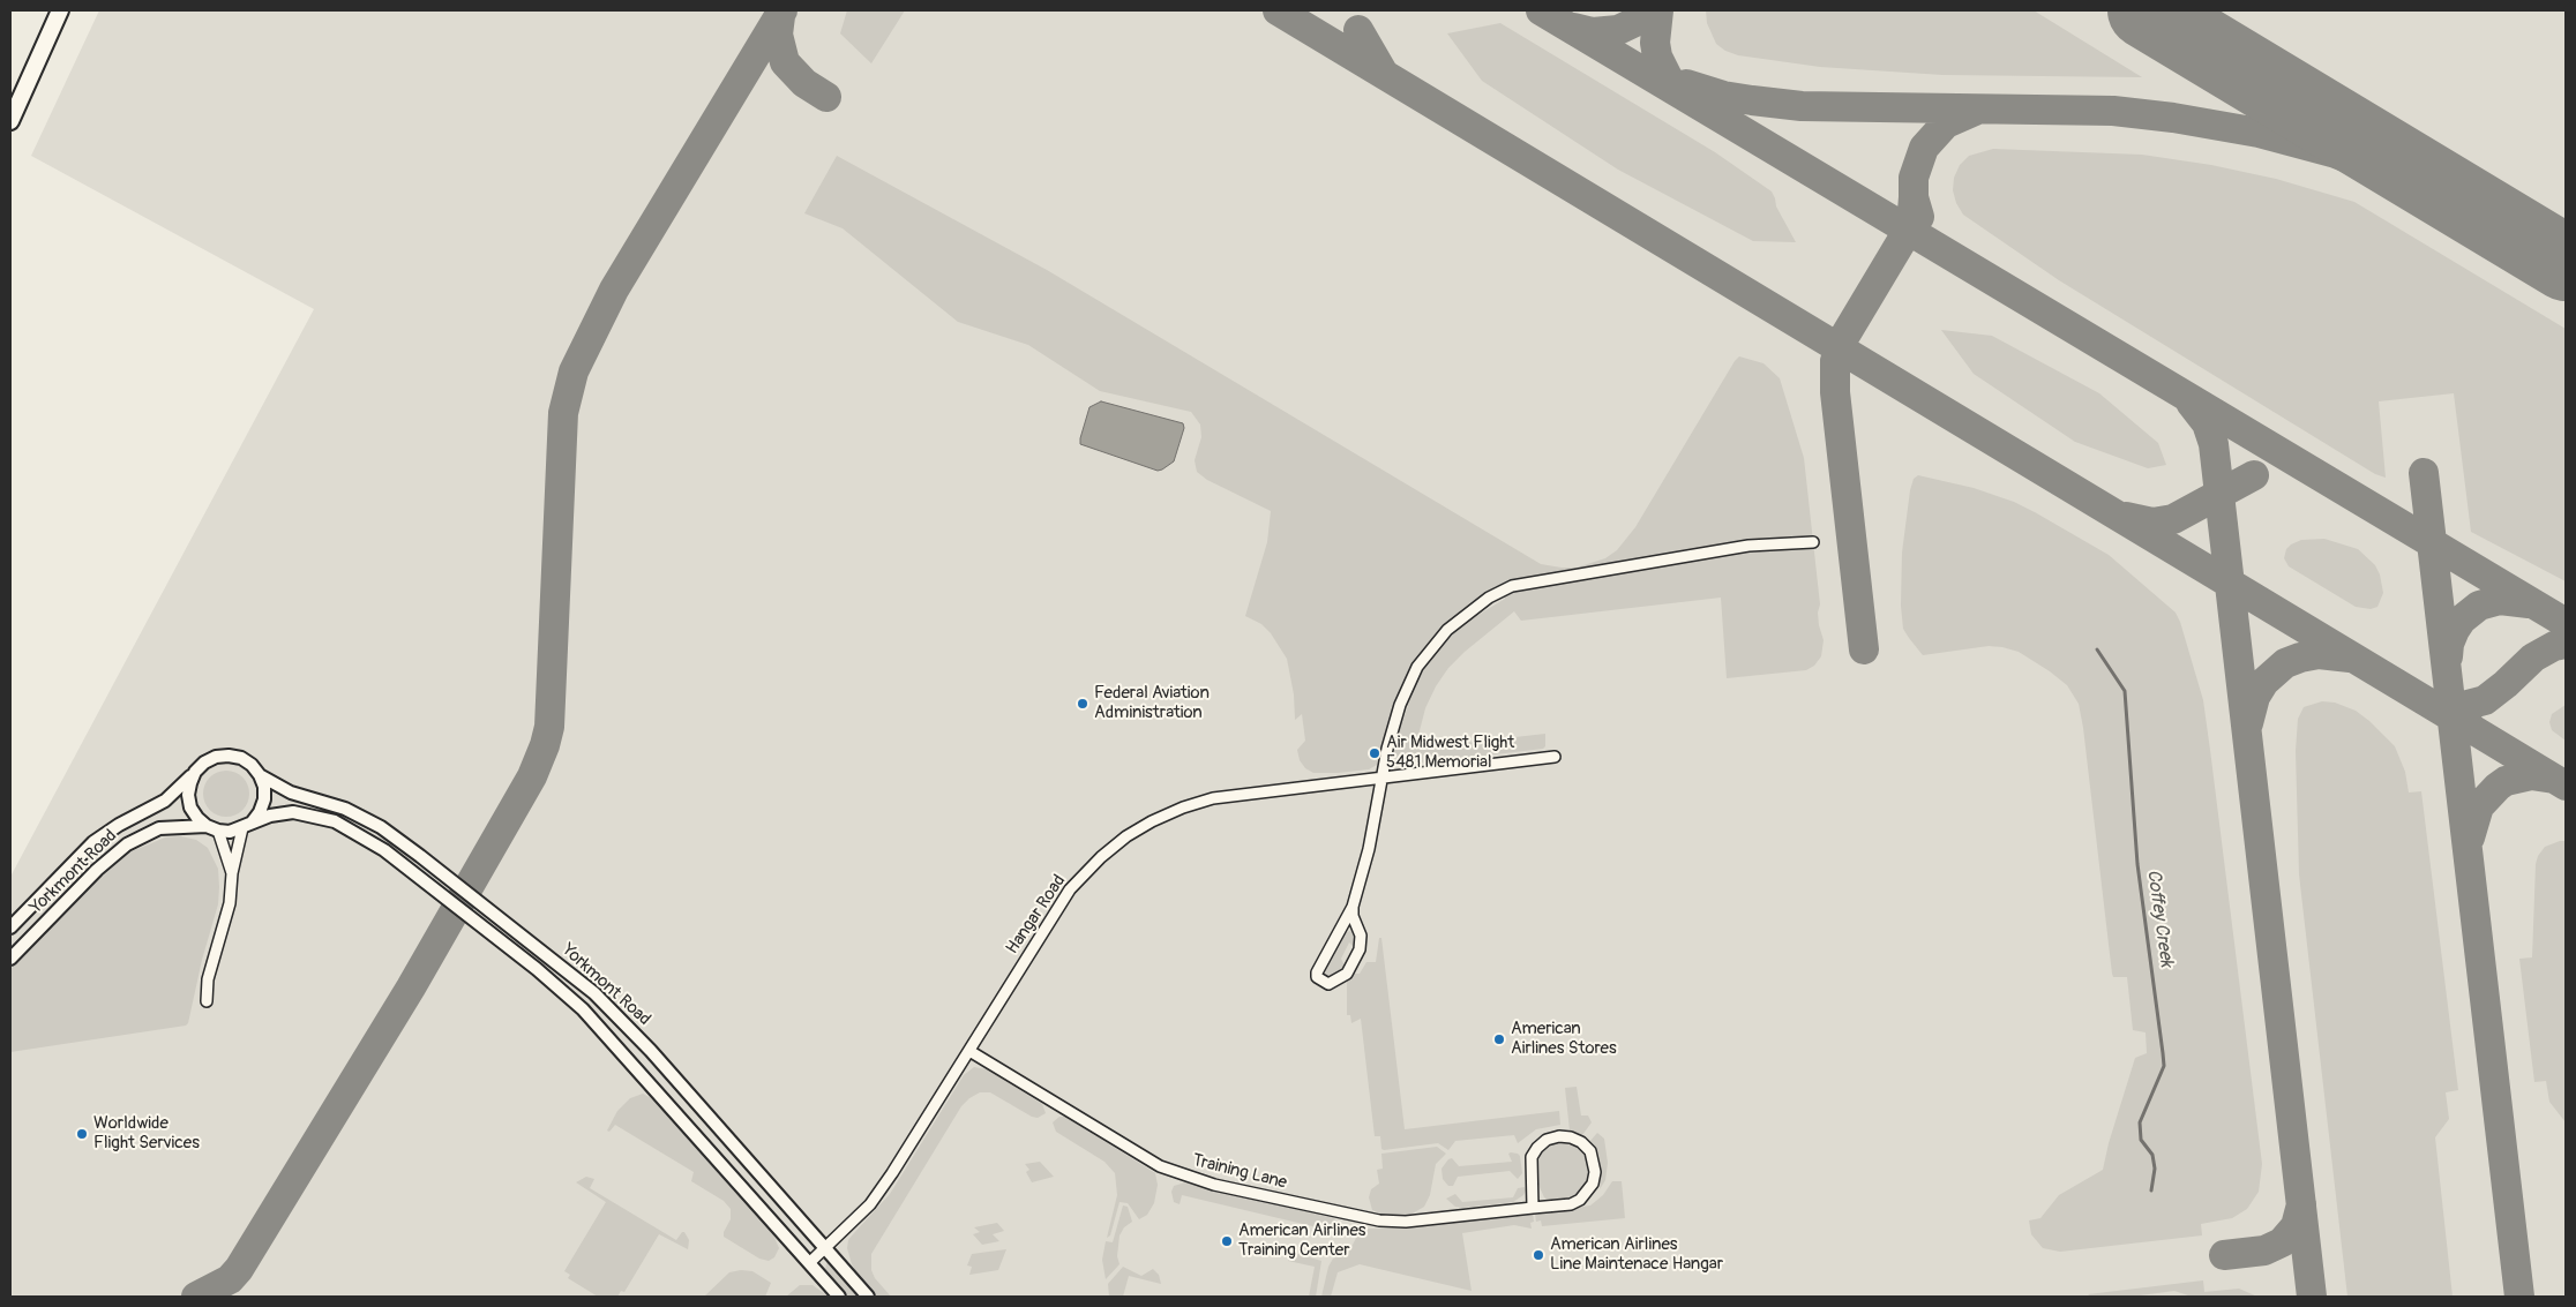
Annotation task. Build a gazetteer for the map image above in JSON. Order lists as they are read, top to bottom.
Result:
{
  "streets": {
    "street": ["Yorkmont Road", "Hangar Road", "Training Lane"]
  },
  "crossings": [
    ["Yorkmont Road", "Hangar Road"],
    ["Hangar Road", "Training Lane"]
  ],
  "water": ["Coffey Creek"],
  "places": [
    "Federal Aviation Administration",
    "Air Midwest Flight 5481 Memorial",
    "American Airlines Stores",
    "Worldwide Flight Services",
    "American Airlines Training Center",
    "American Airlines Line Maintenace Hangar"
  ]
}
